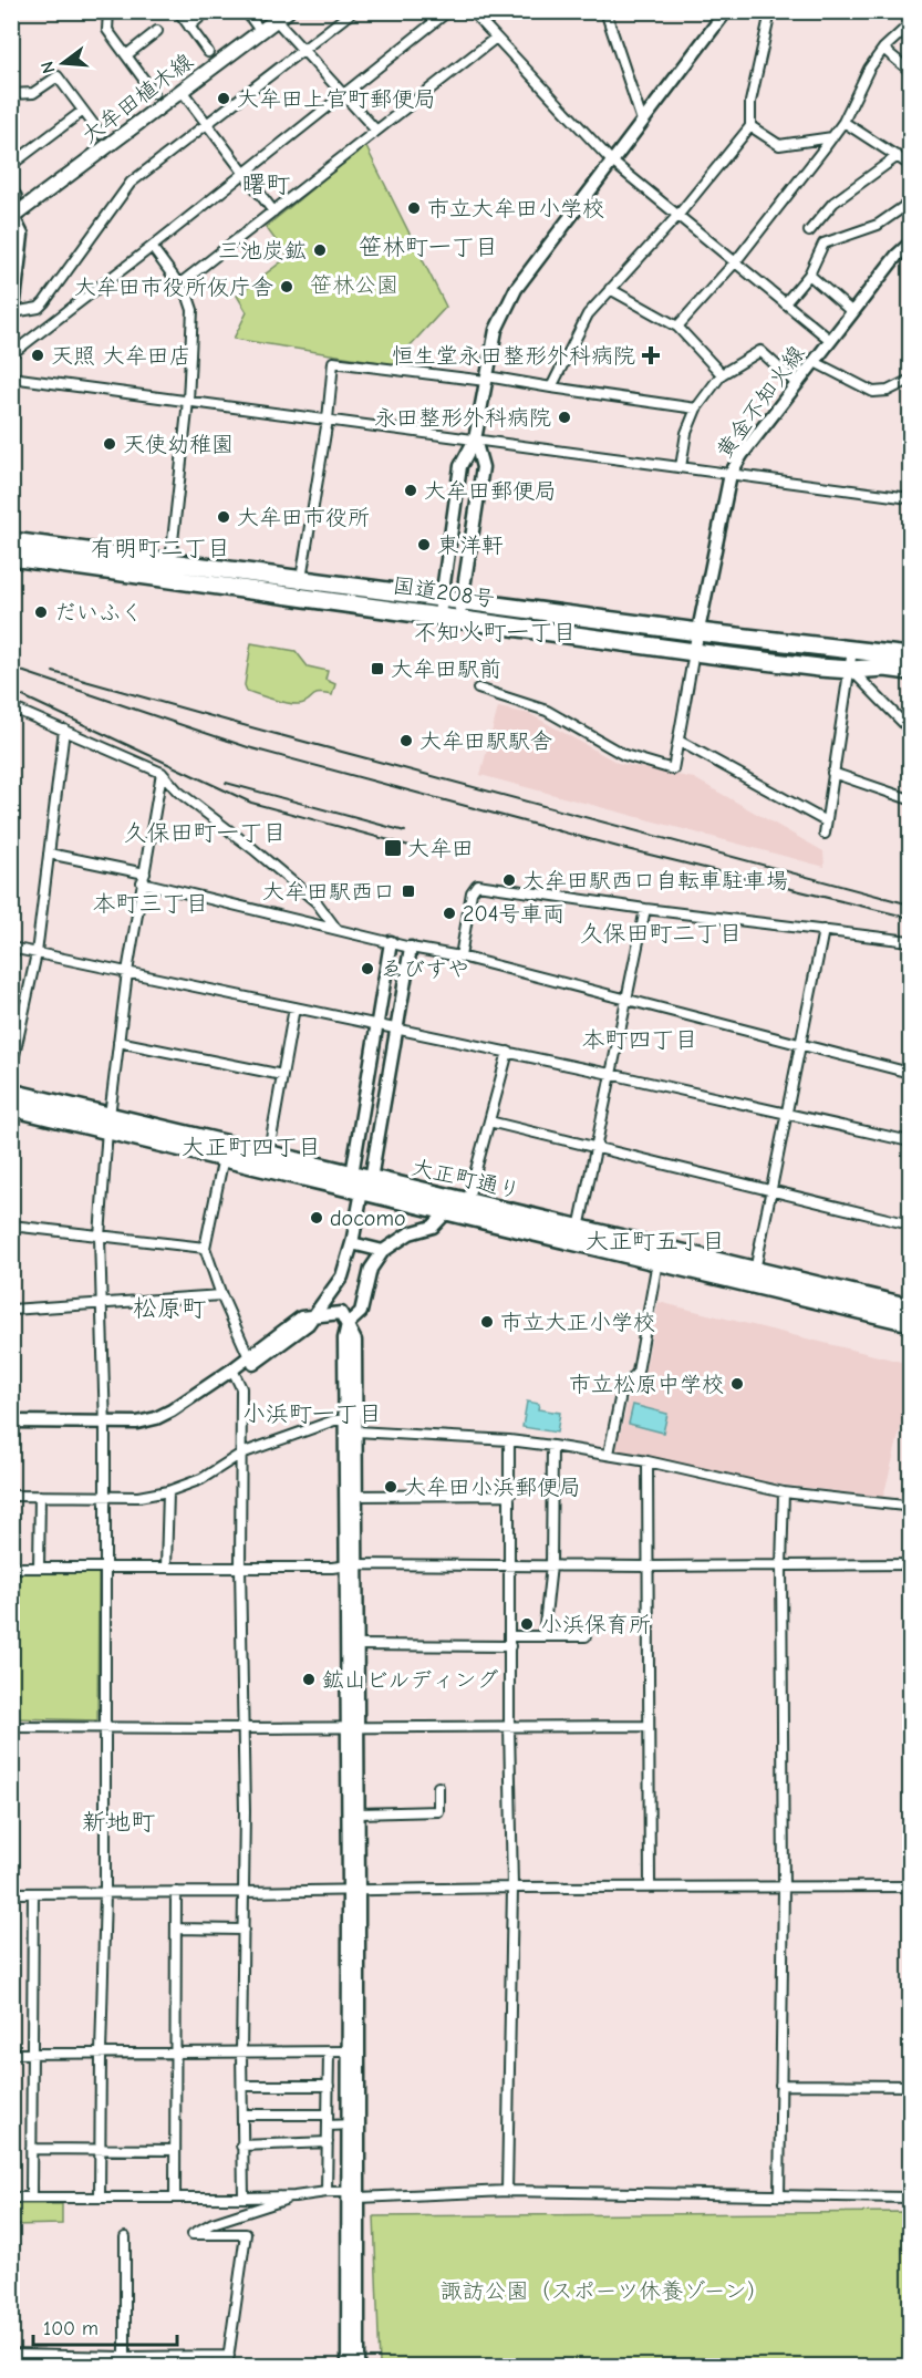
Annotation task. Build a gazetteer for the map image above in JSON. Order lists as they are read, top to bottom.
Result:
{
  "streets": {
    "highway": ["国道208号", "大正町通り"],
    "main road": ["大牟田植木線"],
    "street": ["黄金不知火線"]
  },
  "crossings": [
    ["黄金不知火線", "国道208号"]
  ],
  "districts": [
    "曙町",
    "笹林町一丁目",
    "有明町二丁目",
    "不知火町一丁目",
    "久保田町一丁目",
    "本町三丁目",
    "久保田町二丁目",
    "本町四丁目",
    "大正町四丁目",
    "大正町五丁目",
    "松原町",
    "小浜町一丁目",
    "新地町"
  ],
  "parks": ["笹林公園", "諏訪公園（スポーツ休養ゾーン）"],
  "places": {
    "other": [
      "大牟田上官町郵便局",
      "市立大牟田小学校",
      "三池炭鉱",
      "大牟田市役所仮庁舎",
      "天照 大牟田店",
      "永田整形外科病院",
      "天使幼稚園",
      "大牟田郵便局",
      "大牟田市役所",
      "東洋軒",
      "だいふく",
      "大牟田駅駅舎",
      "大牟田駅西口自転車駐車場",
      "204号車両",
      "ゑびすや",
      "docomo",
      "市立大正小学校",
      "市立松原中学校",
      "大牟田小浜郵便局",
      "小浜保育所",
      "鉱山ビルディング"
    ],
    "health": ["恒生堂永田整形外科病院"],
    "transit": ["大牟田駅前", "大牟田", "大牟田駅西口"]
  },
  "scale_bar": "100 m",
  "north": "left"
}
